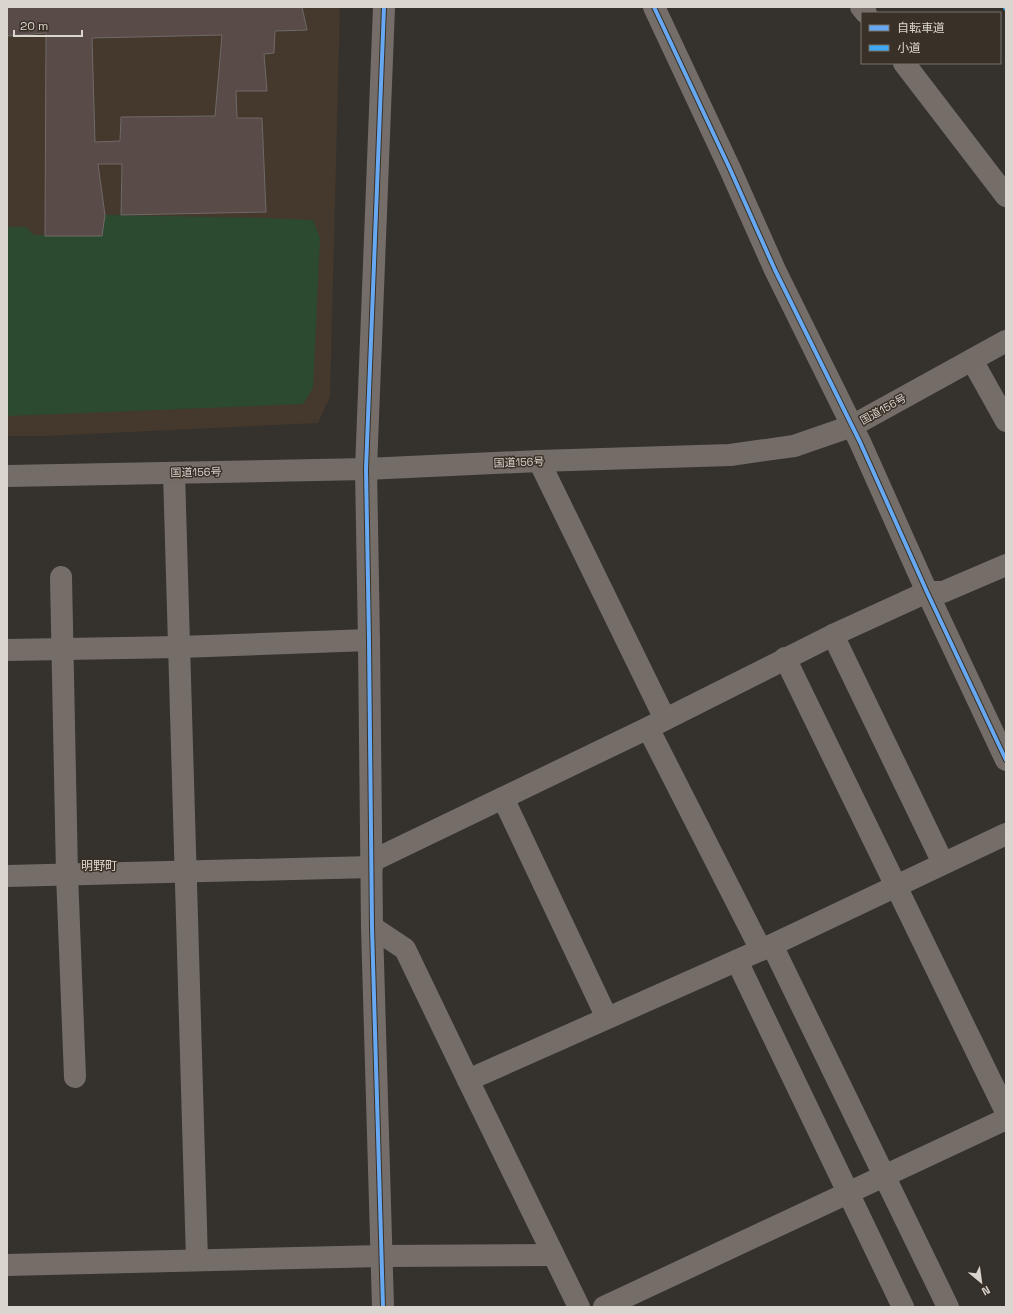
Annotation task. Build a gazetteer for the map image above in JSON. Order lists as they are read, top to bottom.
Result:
{
  "streets": {
    "highway": ["国道156号"]
  },
  "districts": ["明野町"],
  "legend": ["自転車道", "小道"],
  "scale_bar": "20 m",
  "north": "bottom right"
}
